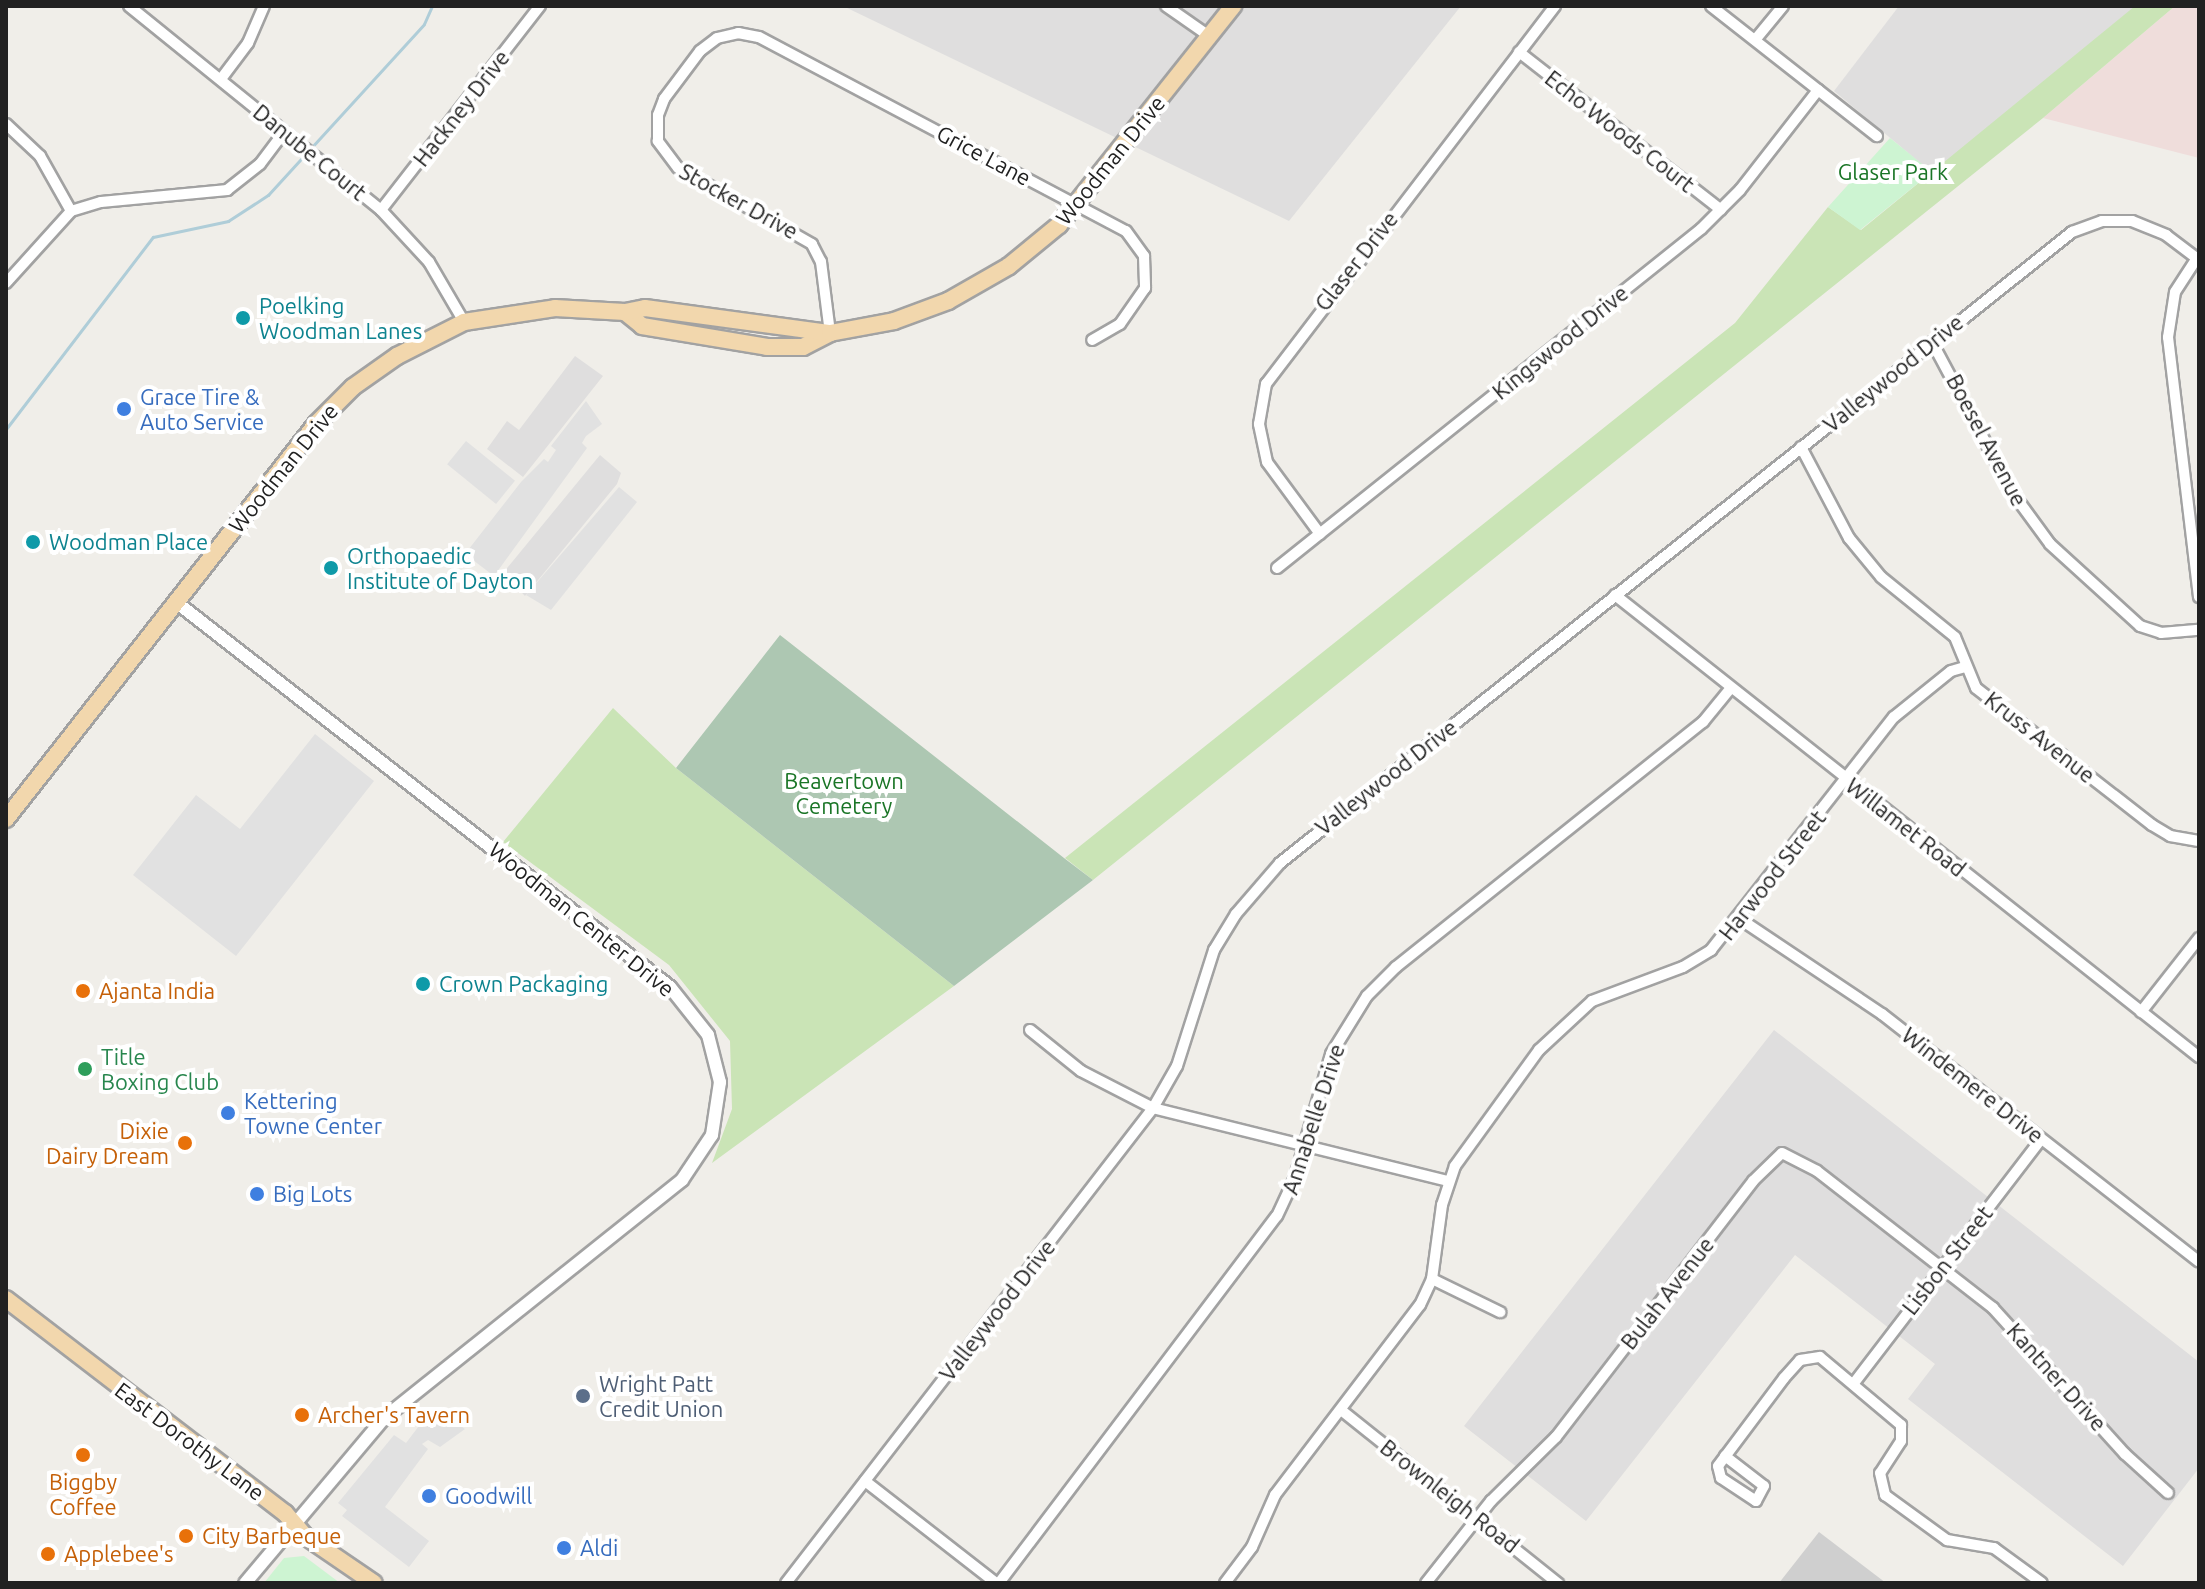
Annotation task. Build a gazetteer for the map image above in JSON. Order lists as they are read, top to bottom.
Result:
{
  "streets": {
    "main road": ["Woodman Drive", "East Dorothy Lane"],
    "street": [
      "Hackney Drive",
      "Echo Woods Court",
      "Danube Court",
      "Grice Lane",
      "Stocker Drive",
      "Glaser Drive",
      "Kingswood Drive",
      "Valleywood Drive",
      "Boesel Avenue",
      "Kruss Avenue",
      "Willamet Road",
      "Harwood Street",
      "Woodman Center Drive",
      "Windemere Drive",
      "Annabelle Drive",
      "Lisbon Street",
      "Bulah Avenue",
      "Kantner Drive",
      "Brownleigh Road"
    ]
  },
  "crossings": [
    ["Hackney Drive", "Danube Court"],
    ["Echo Woods Court", "Glaser Drive"],
    ["Echo Woods Court", "Kingswood Drive"],
    ["Danube Court", "Woodman Drive"],
    ["Grice Lane", "Woodman Drive"],
    ["Grice Lane", "Stocker Drive"],
    ["Woodman Drive", "Stocker Drive"],
    ["Woodman Drive", "Woodman Center Drive"],
    ["Glaser Drive", "Kingswood Drive"],
    ["Valleywood Drive", "Boesel Avenue"],
    ["Valleywood Drive", "Kruss Avenue"],
    ["Valleywood Drive", "Willamet Road"],
    ["Kruss Avenue", "Harwood Street"],
    ["Willamet Road", "Harwood Street"],
    ["Willamet Road", "Annabelle Drive"],
    ["Harwood Street", "Windemere Drive"],
    ["Harwood Street", "Brownleigh Road"],
    ["Woodman Center Drive", "East Dorothy Lane"],
    ["Windemere Drive", "Lisbon Street"],
    ["Lisbon Street", "Bulah Avenue"],
    ["Lisbon Street", "Kantner Drive"],
    ["Bulah Avenue", "Kantner Drive"],
    ["Bulah Avenue", "Brownleigh Road"]
  ],
  "parks": ["Glaser Park", "Beavertown Cemetery"],
  "places": [
    "Poelking Woodman Lanes",
    "Grace Tire & Auto Service",
    "Woodman Place",
    "Orthopaedic Institute of Dayton",
    "Crown Packaging",
    "Ajanta India",
    "Title Boxing Club",
    "Kettering Towne Center",
    "Dixie Dairy Dream",
    "Big Lots",
    "Wright Patt Credit Union",
    "Archer's Tavern",
    "Biggby Coffee",
    "Goodwill",
    "City Barbeque",
    "Aldi",
    "Applebee's"
  ]
}
